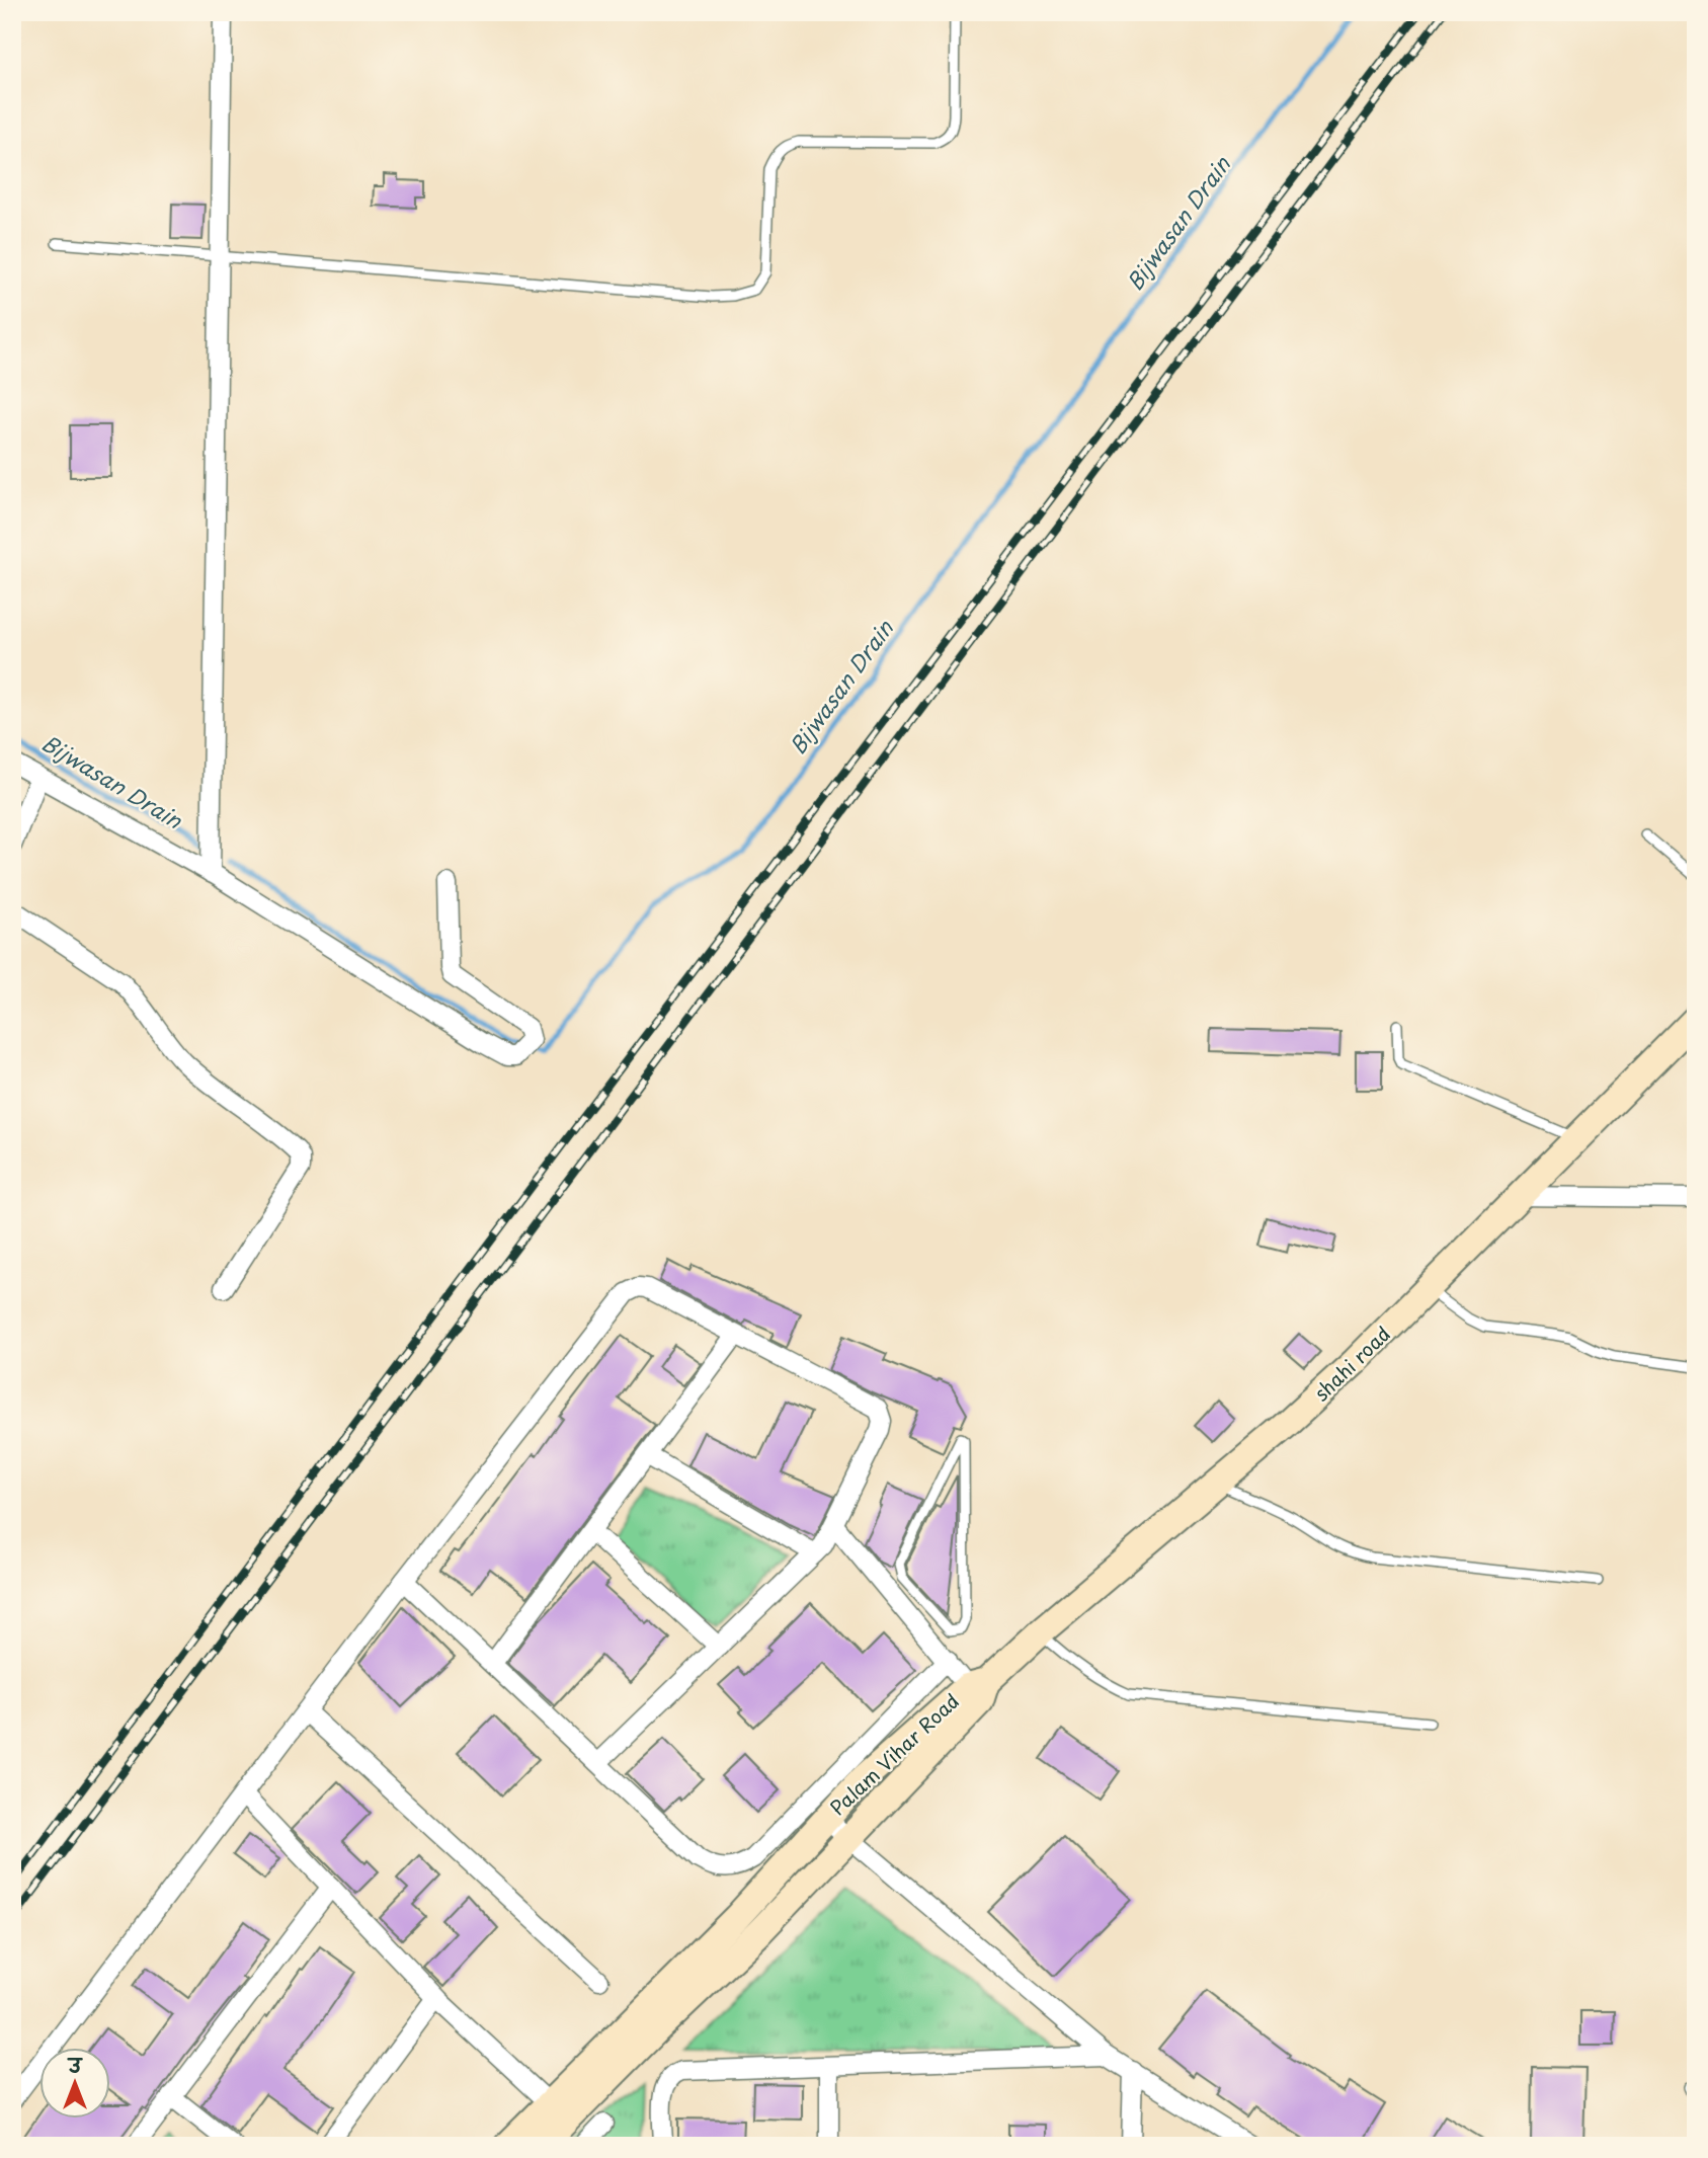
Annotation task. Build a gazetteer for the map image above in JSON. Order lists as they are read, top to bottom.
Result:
{
  "streets": {
    "street": ["shahi road", "Palam Vihar Road"]
  },
  "crossings": [
    ["shahi road", "Palam Vihar Road"]
  ],
  "water": ["Bijwasan Drain"],
  "north": "top"
}
